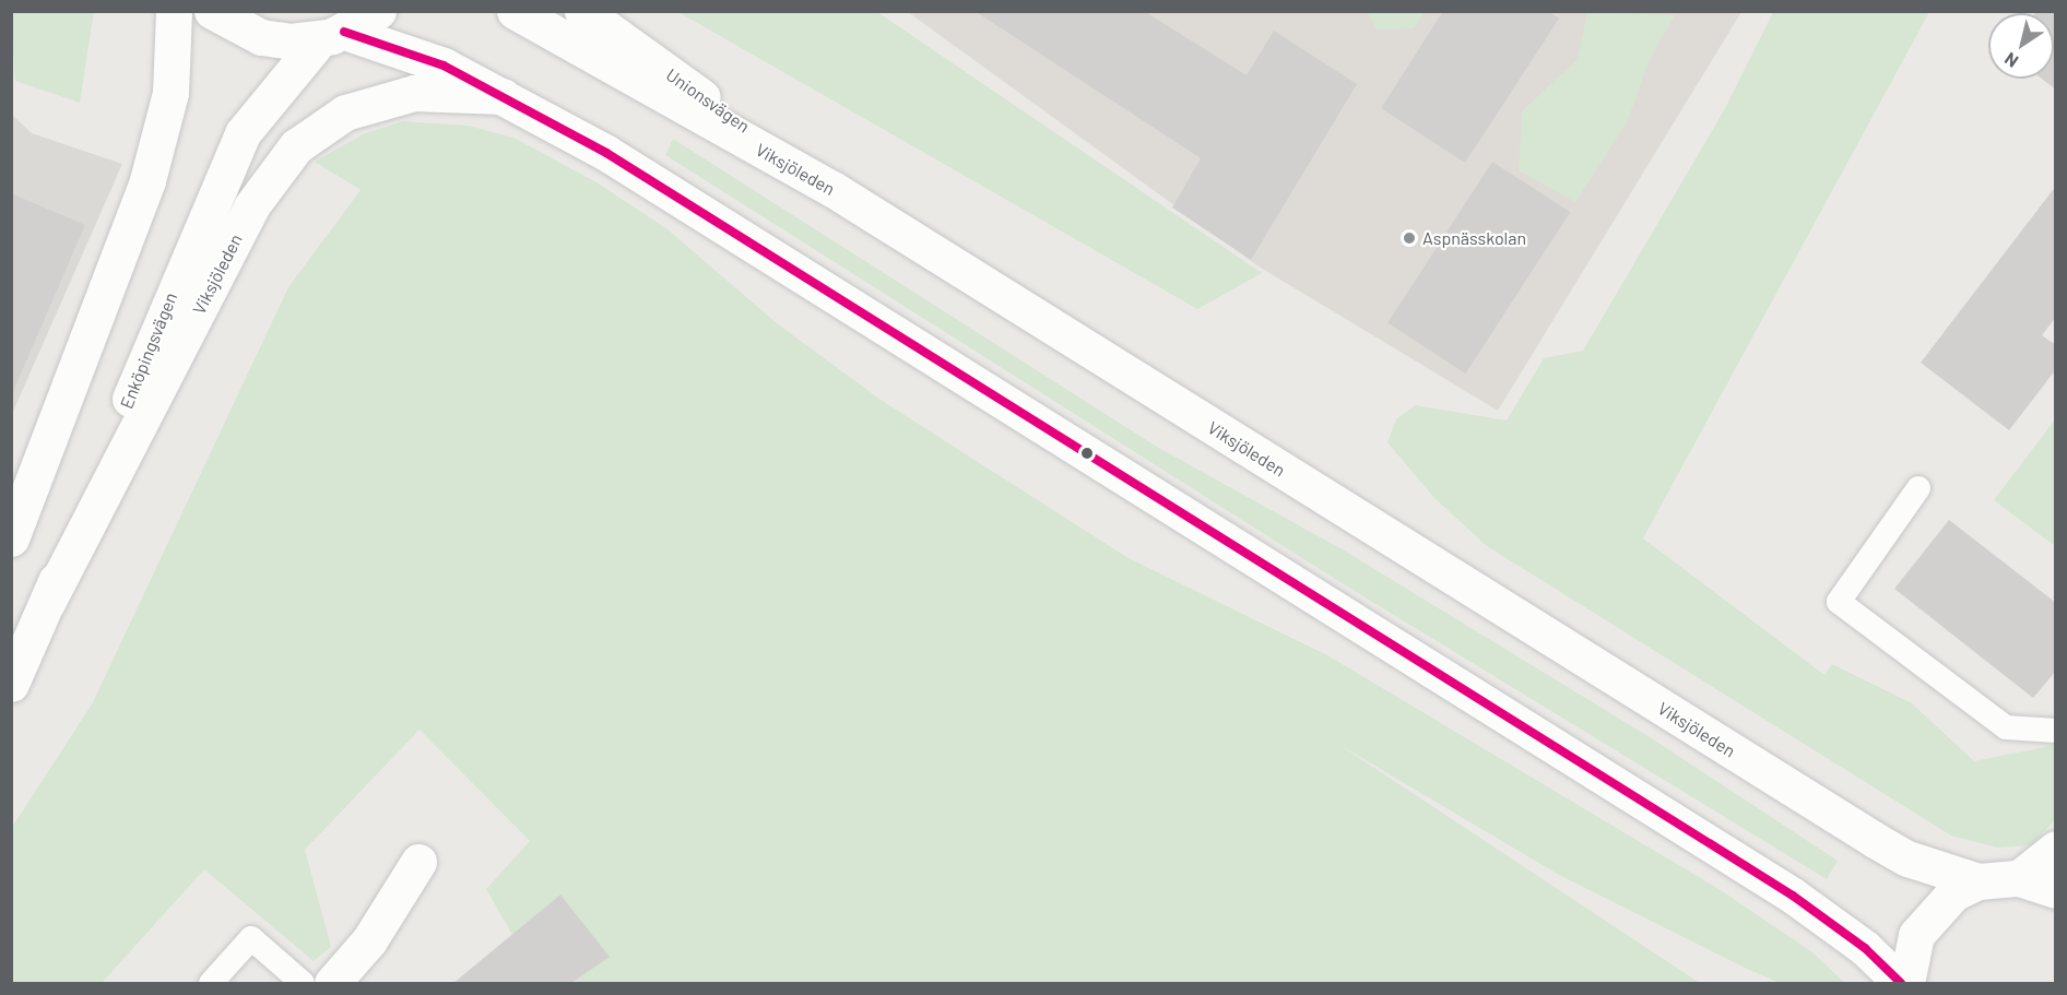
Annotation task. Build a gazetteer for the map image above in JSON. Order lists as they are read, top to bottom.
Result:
{
  "streets": {
    "main road": ["Unionsvägen", "Viksjöleden", "Enköpingsvägen"]
  },
  "crossings": [
    ["Unionsvägen", "Viksjöleden"],
    ["Viksjöleden", "Enköpingsvägen"]
  ],
  "places": ["Aspnässkolan"],
  "north": "bottom left"
}
